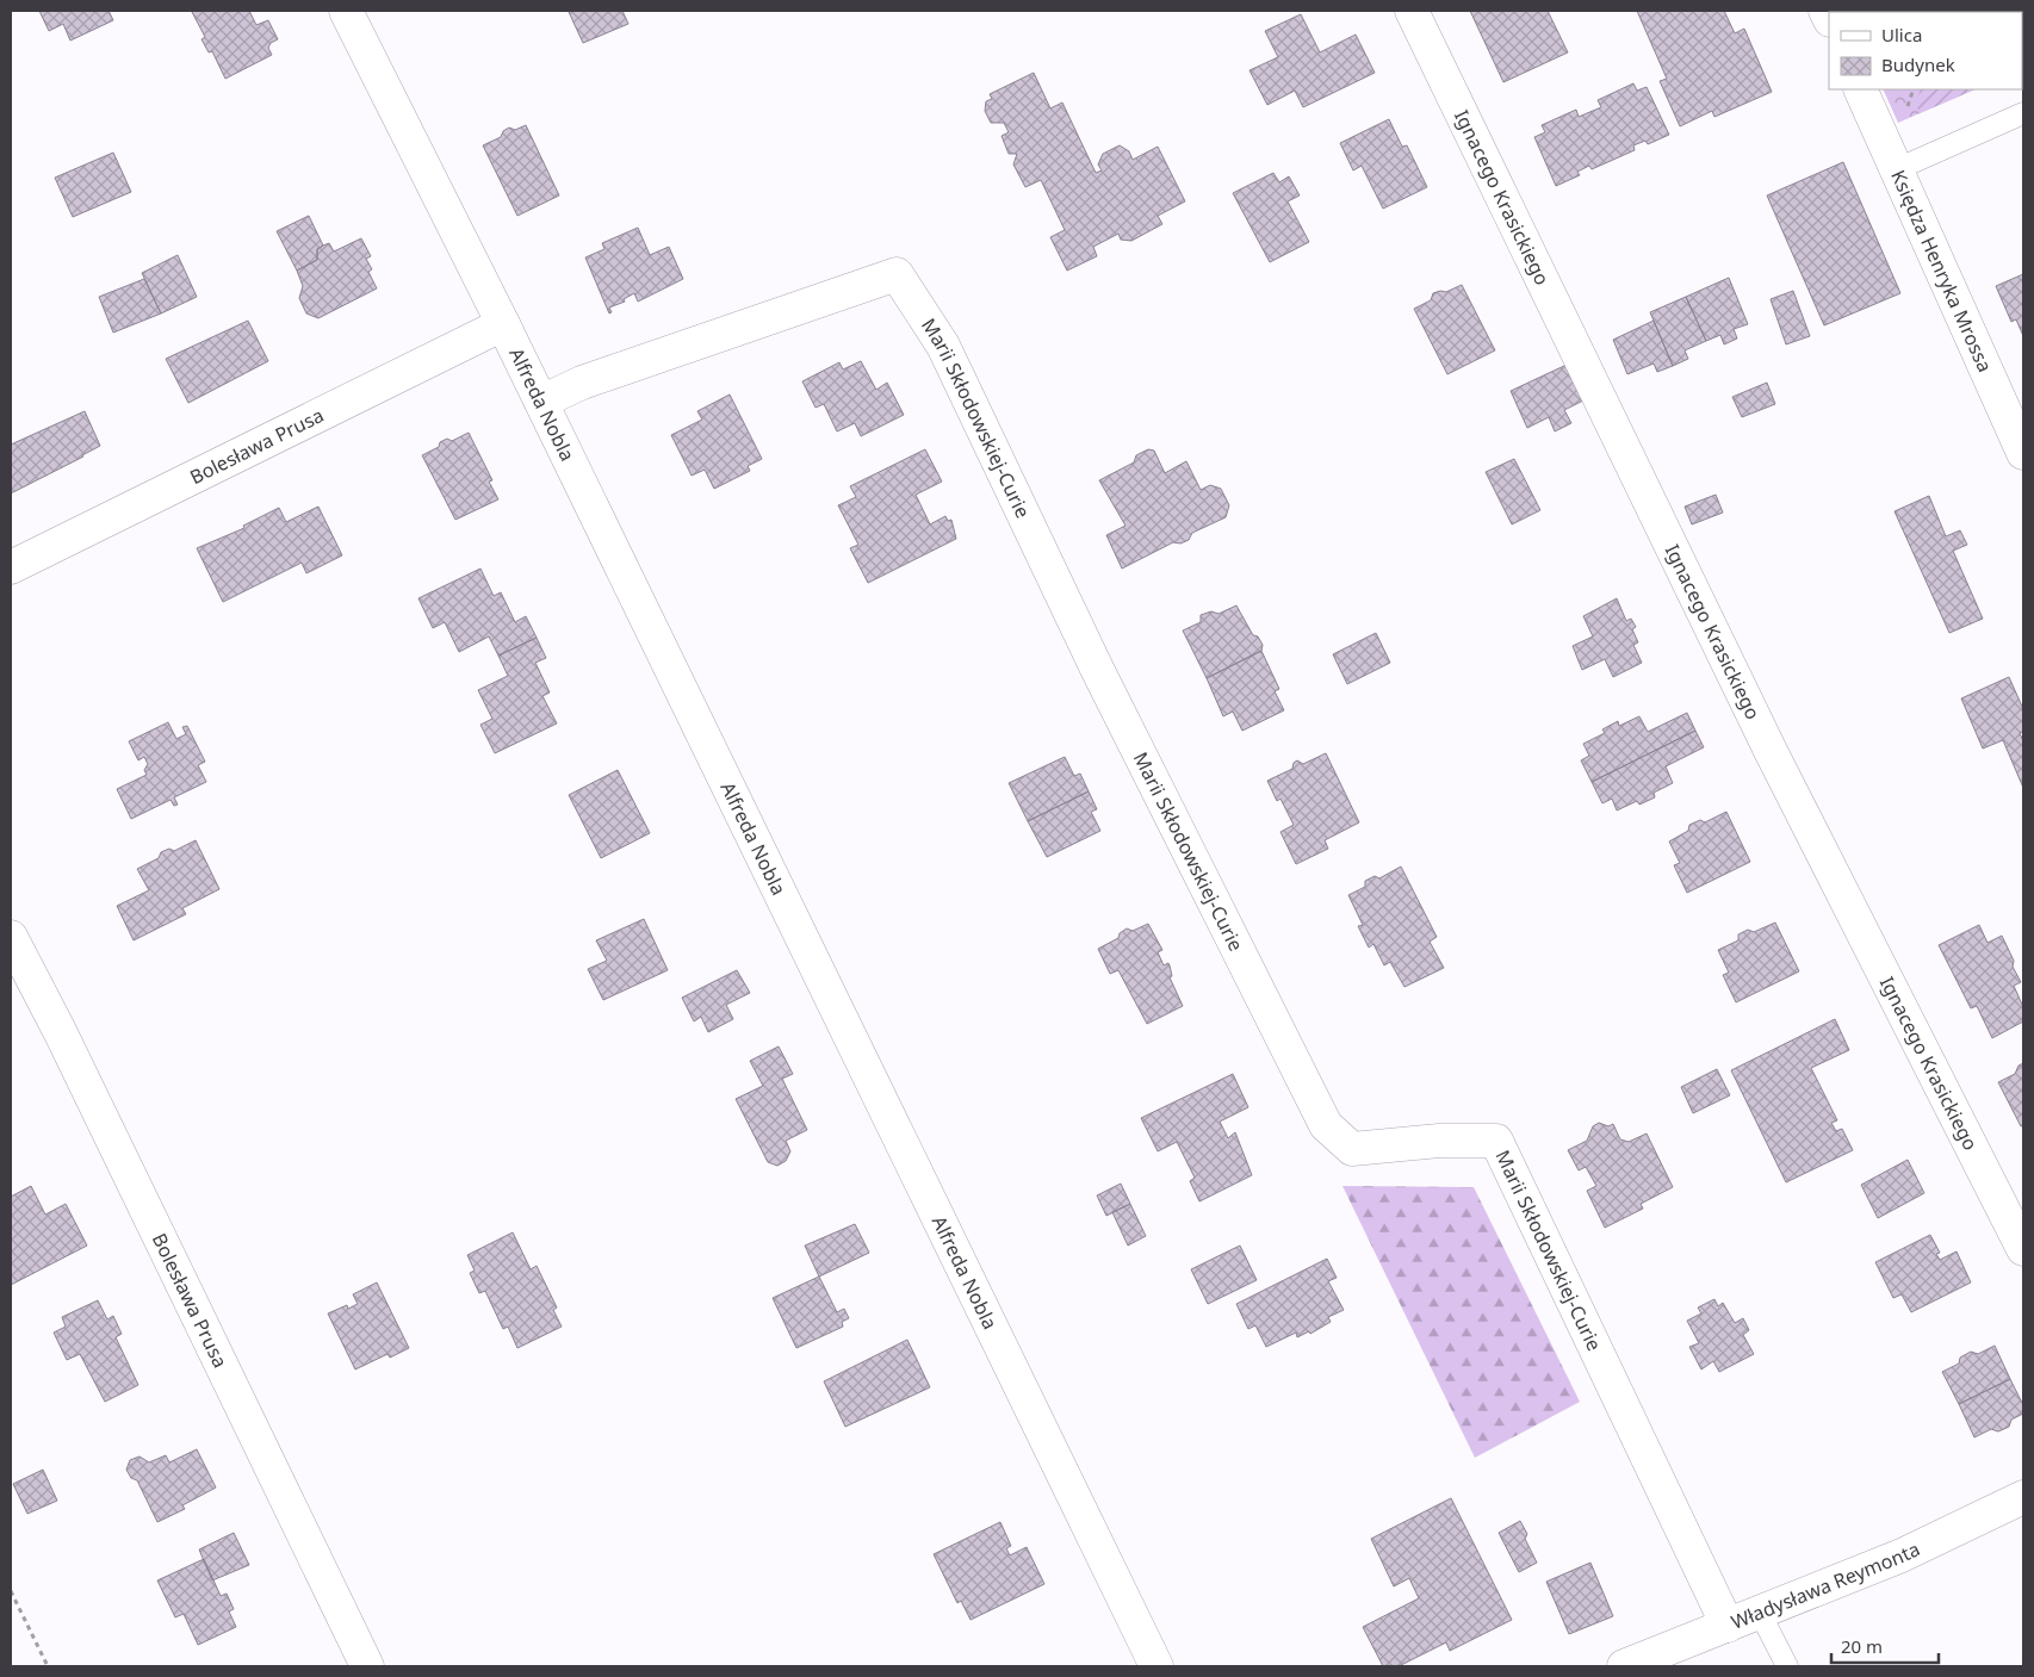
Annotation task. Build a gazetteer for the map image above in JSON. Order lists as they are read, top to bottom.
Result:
{
  "streets": {
    "street": [
      "Ignacego Krasickiego",
      "Księdza Henryka Mrossa",
      "Alfreda Nobla",
      "Marii Skłodowskiej-Curie",
      "Bolesława Prusa",
      "Władysława Reymonta"
    ]
  },
  "crossings": [
    ["Alfreda Nobla", "Marii Skłodowskiej-Curie"],
    ["Alfreda Nobla", "Bolesława Prusa"],
    ["Marii Skłodowskiej-Curie", "Władysława Reymonta"]
  ],
  "legend": ["Ulica", "Budynek"],
  "scale_bar": "20 m"
}
